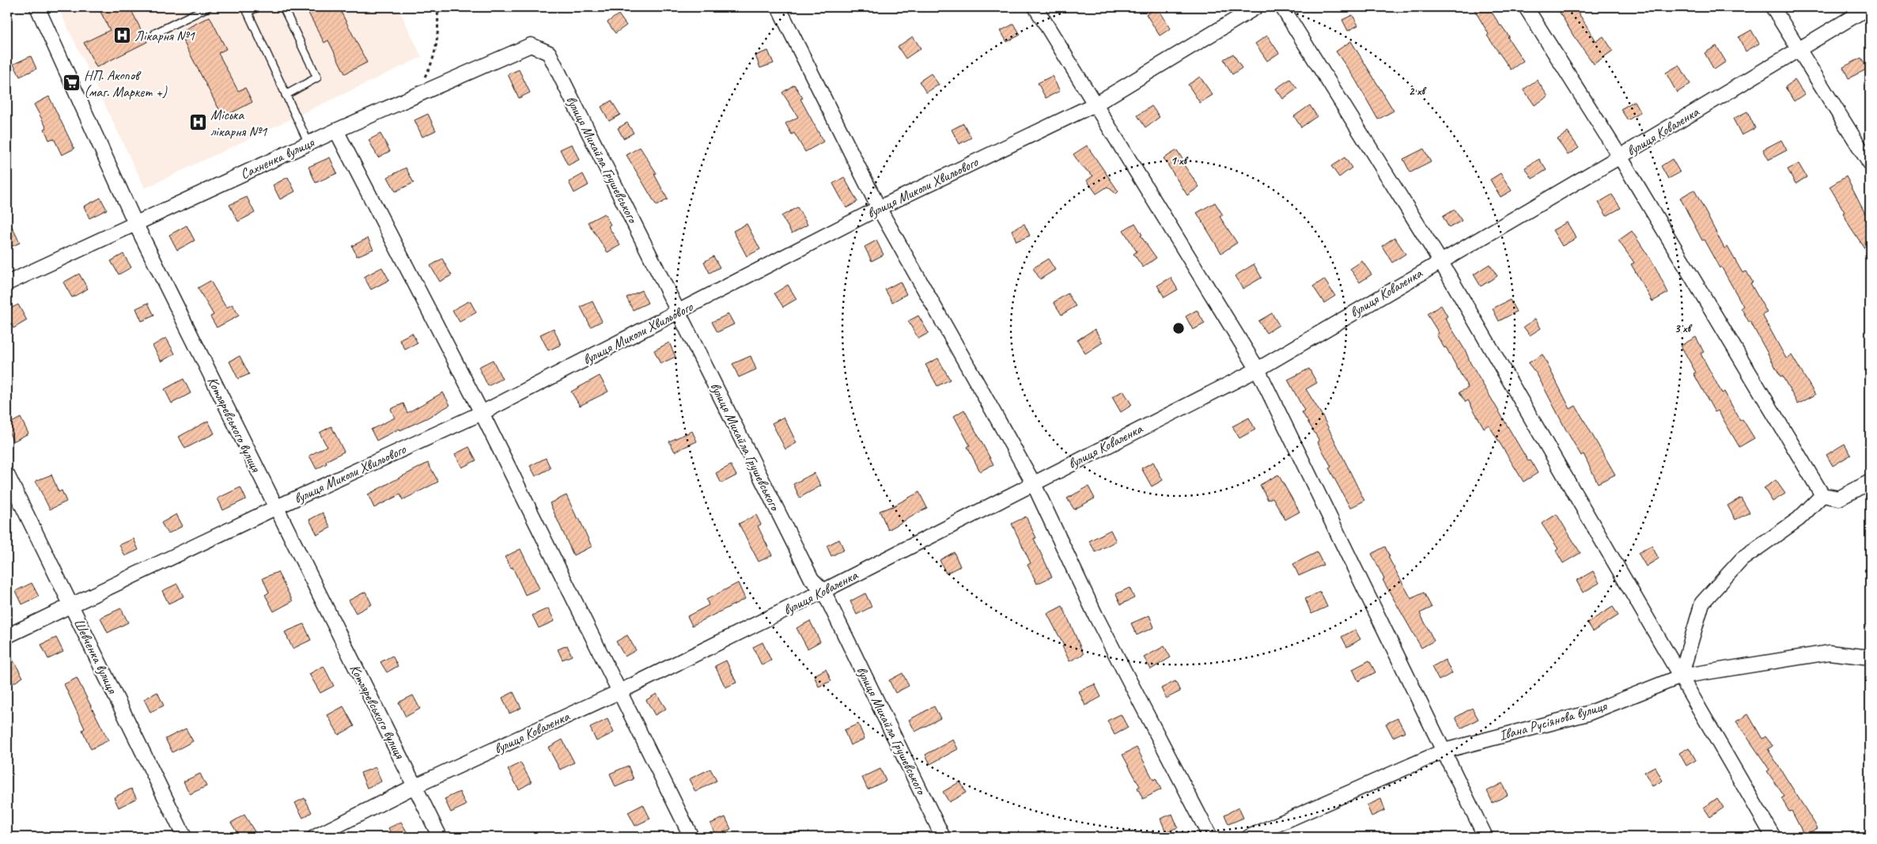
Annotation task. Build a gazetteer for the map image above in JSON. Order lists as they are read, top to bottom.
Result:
{
  "streets": {
    "street": [
      "вулиця Коваленка",
      "Сахненка вулиця",
      "вулиця Михайла Грушевського",
      "вулиця Миколи Хвильового",
      "Котляревського вулиця",
      "Шевченка вулиця",
      "Івана Русіянова вулиця"
    ]
  },
  "crossings": [
    ["вулиця Коваленка", "вулиця Михайла Грушевського"],
    ["вулиця Коваленка", "Котляревського вулиця"],
    ["Сахненка вулиця", "вулиця Михайла Грушевського"],
    ["Сахненка вулиця", "Котляревського вулиця"],
    ["вулиця Михайла Грушевського", "вулиця Миколи Хвильового"],
    ["вулиця Миколи Хвильового", "Котляревського вулиця"],
    ["вулиця Миколи Хвильового", "Шевченка вулиця"]
  ],
  "places": {
    "hospital": ["Лікарня №1", "Міська лікарня №1"],
    "supermarket": ["НП. Акопов (маг. Маркет +)"]
  },
  "rings": ["2 хв", "1 хв", "3 хв"]
}
